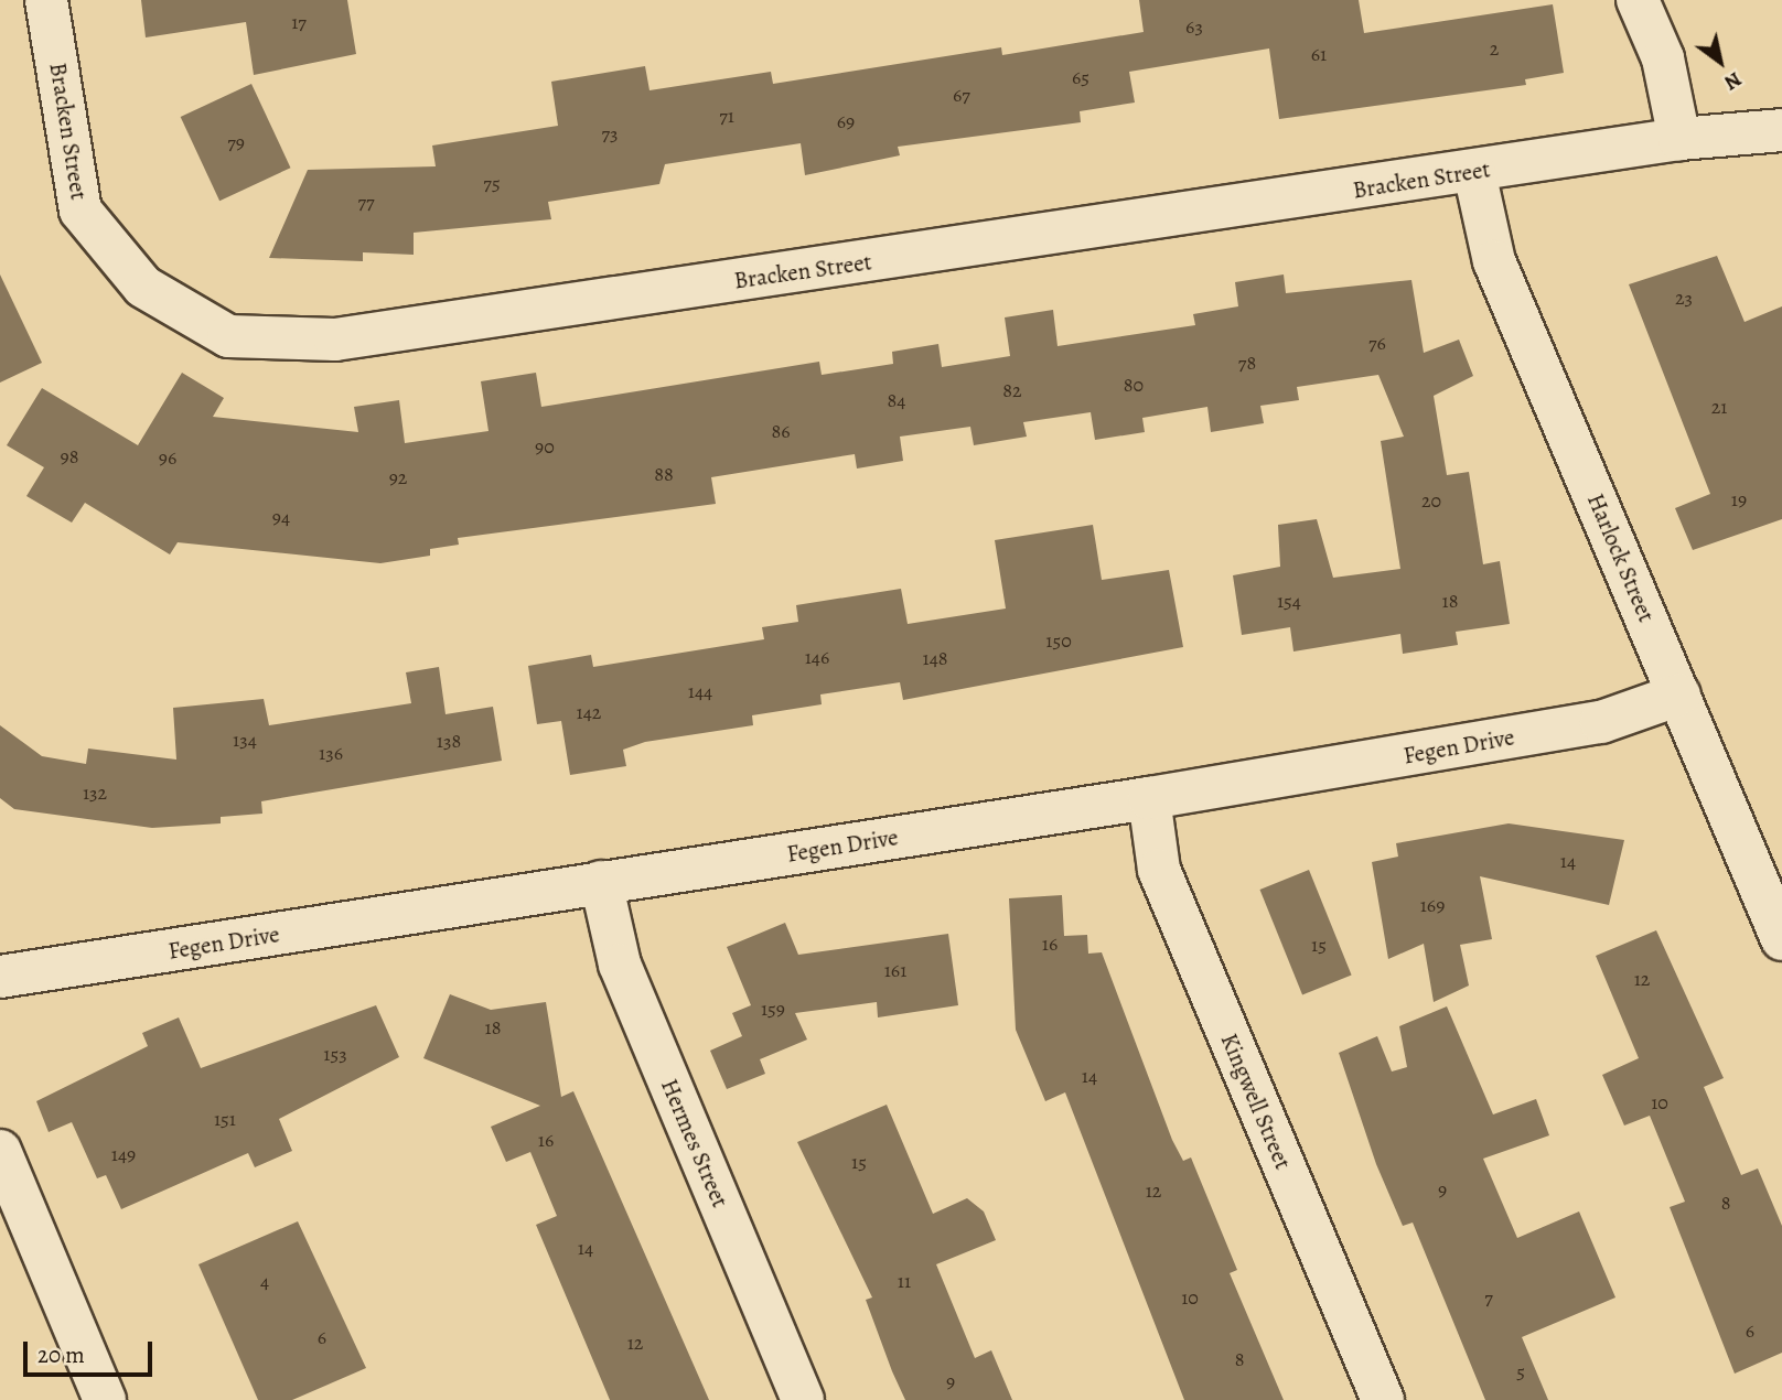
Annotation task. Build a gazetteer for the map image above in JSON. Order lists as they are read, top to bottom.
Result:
{
  "streets": {
    "street": [
      "Bracken Street",
      "Harlock Street",
      "Fegen Drive",
      "Kingwell Street",
      "Hermes Street"
    ]
  },
  "crossings": [
    ["Bracken Street", "Harlock Street"],
    ["Harlock Street", "Fegen Drive"],
    ["Fegen Drive", "Kingwell Street"],
    ["Fegen Drive", "Hermes Street"]
  ],
  "house_numbers": [
    "17",
    "63",
    "2",
    "61",
    "65",
    "67",
    "71",
    "69",
    "73",
    "79",
    "75",
    "77",
    "23",
    "76",
    "78",
    "80",
    "82",
    "84",
    "21",
    "86",
    "90",
    "98",
    "96",
    "88",
    "92",
    "19",
    "20",
    "94",
    "154",
    "18",
    "150",
    "146",
    "148",
    "144",
    "142",
    "134",
    "138",
    "136",
    "132",
    "14",
    "169",
    "16",
    "15",
    "161",
    "12",
    "159",
    "18",
    "153",
    "14",
    "10",
    "151",
    "16",
    "149",
    "15",
    "9",
    "12",
    "8",
    "14",
    "4",
    "11",
    "10",
    "7",
    "6",
    "6",
    "12",
    "8",
    "5",
    "9"
  ],
  "scale_bar": "20 m",
  "north": "bottom right"
}
